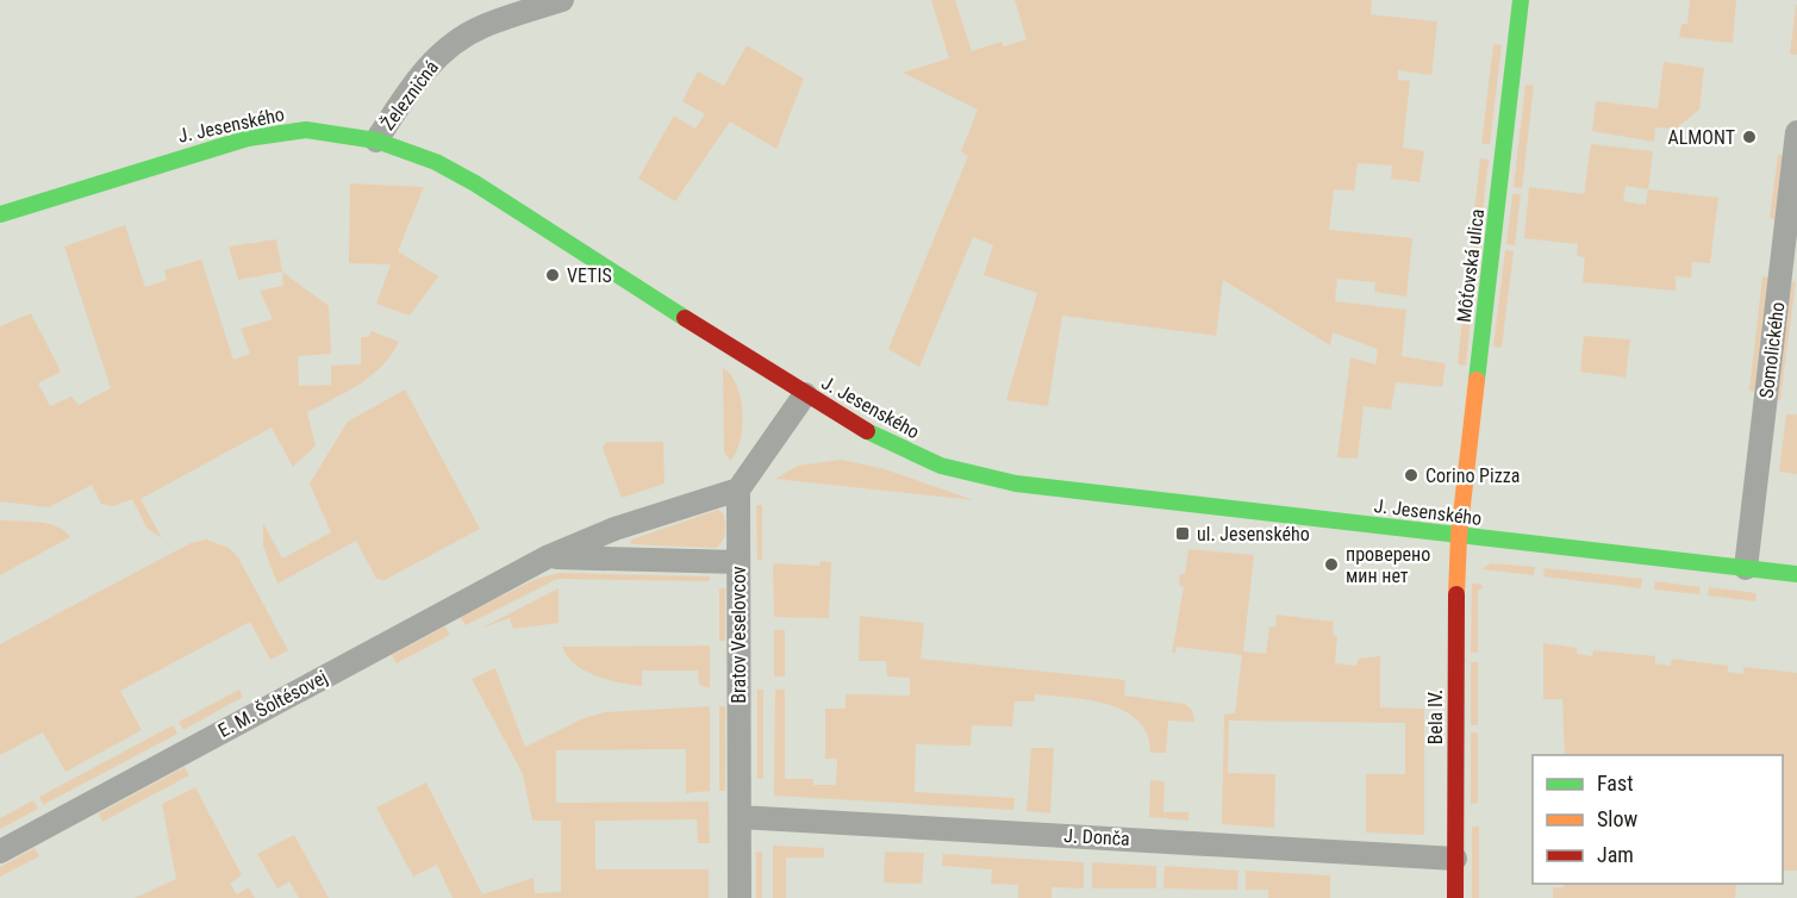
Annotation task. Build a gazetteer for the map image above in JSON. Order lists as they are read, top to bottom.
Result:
{
  "streets": {
    "street": [
      "Železničná",
      "J. Jesenského",
      "Môťovská ulica",
      "Somolického",
      "Bratov Veselovcov",
      "E. M. Šoltésovej",
      "Bela IV.",
      "J. Donča"
    ]
  },
  "crossings": [
    ["Železničná", "J. Jesenského"],
    ["J. Jesenského", "Môťovská ulica"],
    ["J. Jesenského", "Somolického"],
    ["J. Jesenského", "Bela IV."],
    ["Môťovská ulica", "Bela IV."],
    ["Bratov Veselovcov", "E. M. Šoltésovej"],
    ["Bratov Veselovcov", "J. Donča"],
    ["Bela IV.", "J. Donča"]
  ],
  "places": {
    "other": [
      "ALMONT",
      "VETIS",
      "Corino Pizza",
      "проверено мин нет"
    ],
    "transit": ["ul. Jesenského"]
  },
  "legend": ["Fast", "Slow", "Jam"]
}
